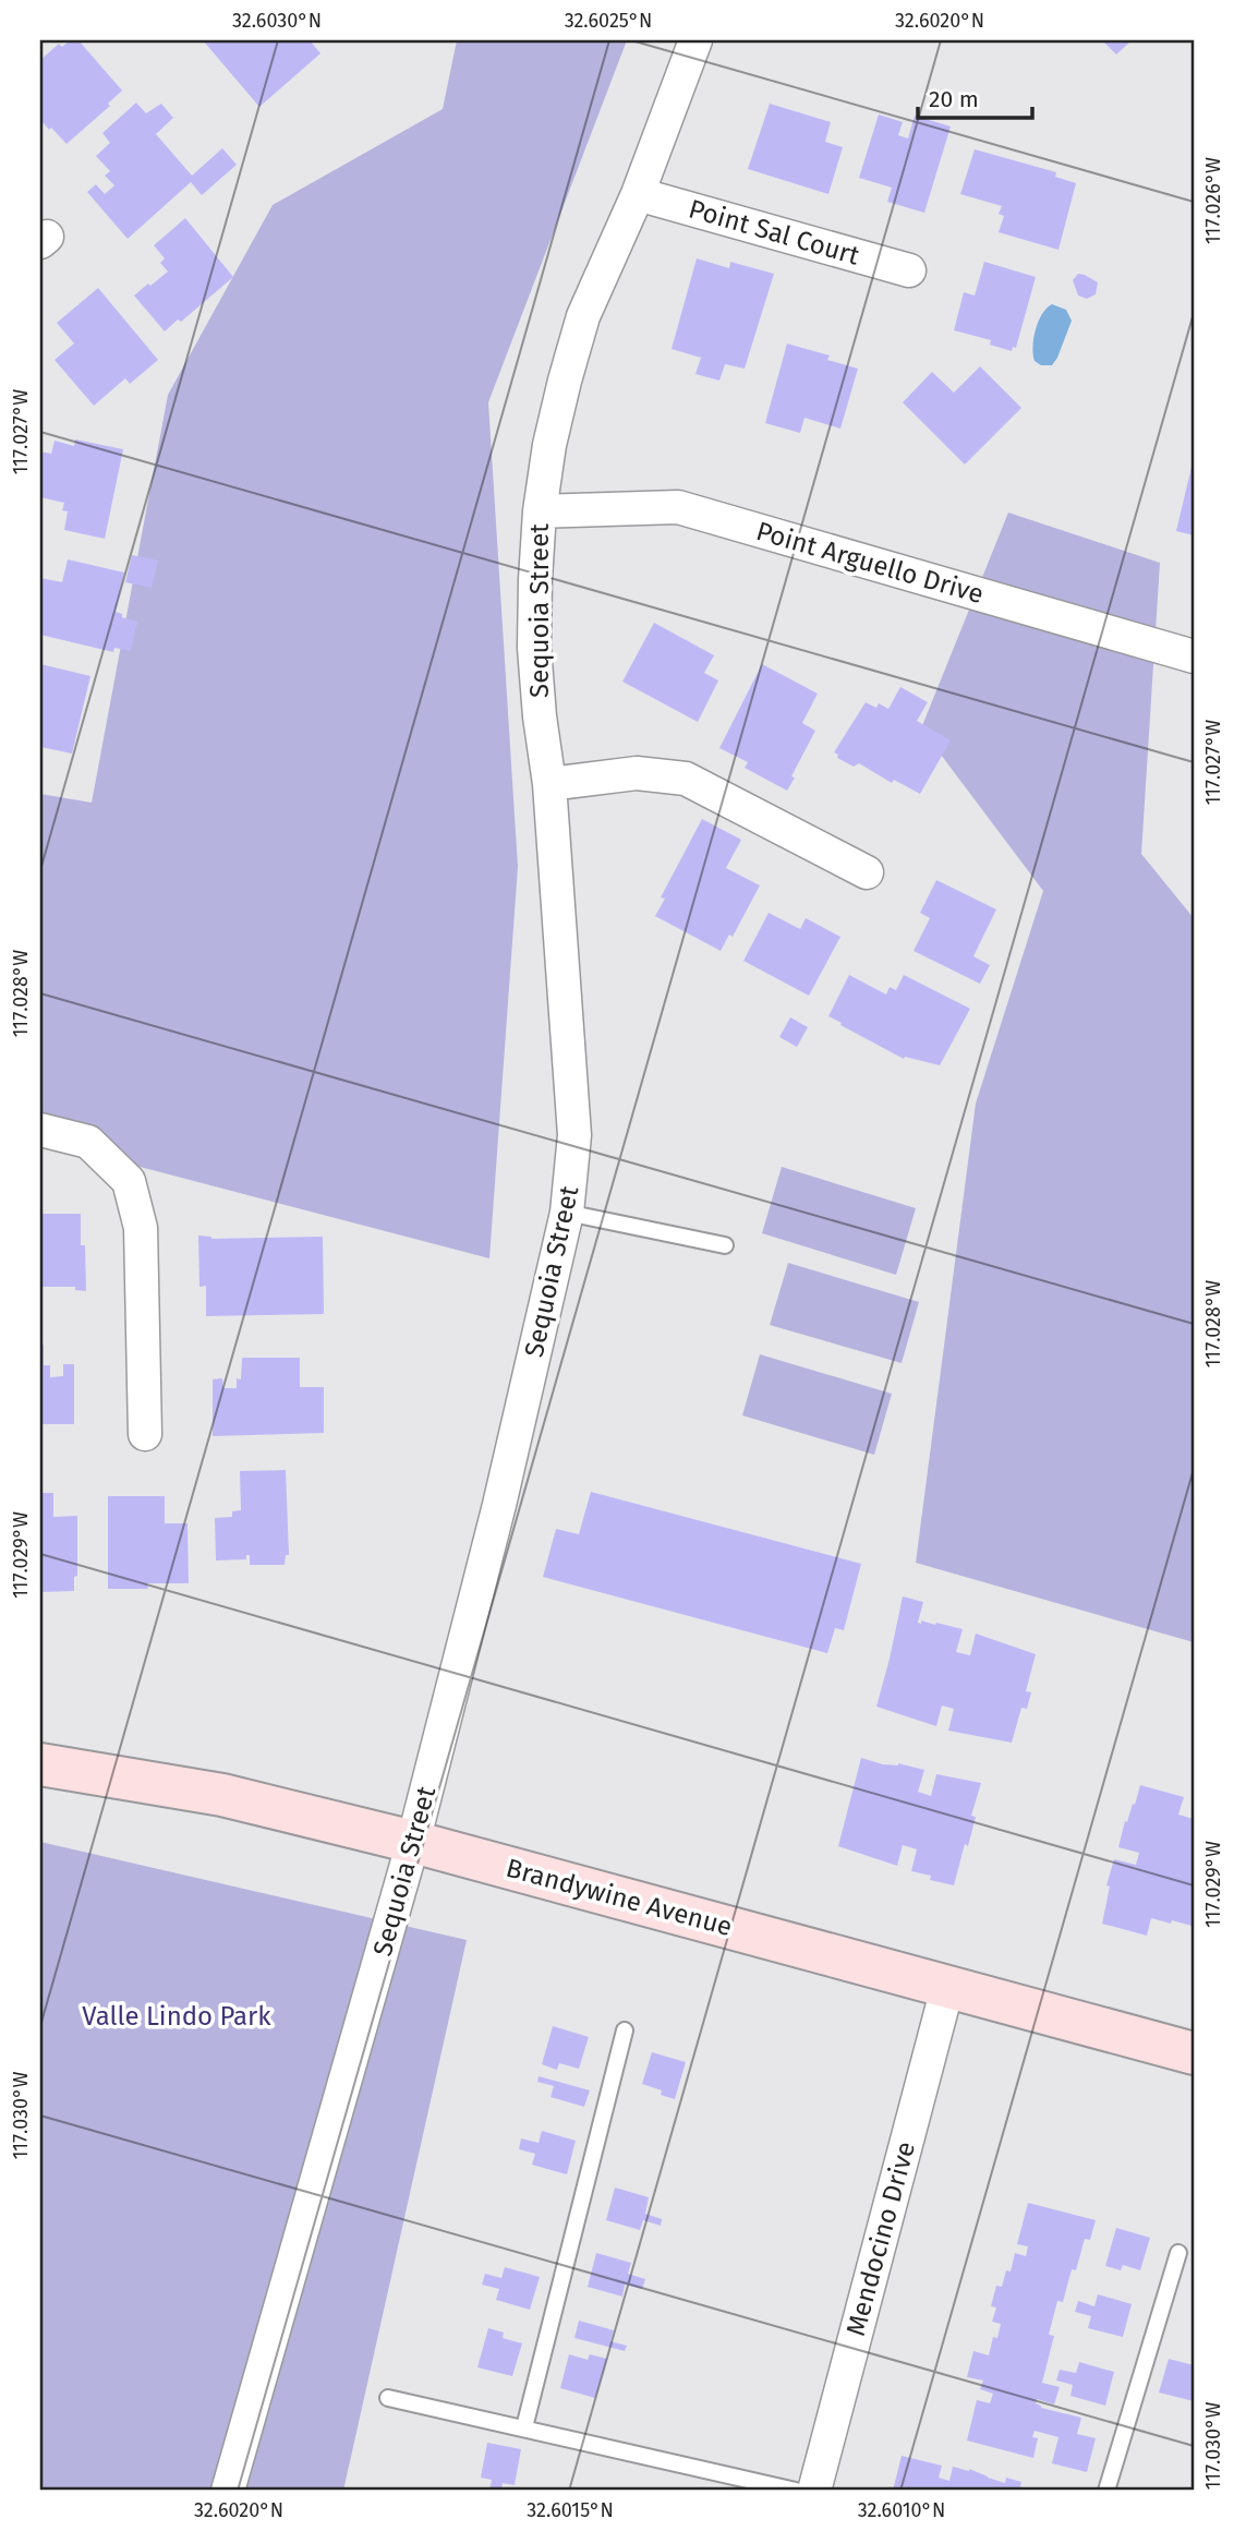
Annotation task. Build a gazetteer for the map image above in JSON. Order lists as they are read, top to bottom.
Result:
{
  "streets": {
    "street": [
      "Point Sal Court",
      "Point Arguello Drive",
      "Sequoia Street",
      "Brandywine Avenue",
      "Mendocino Drive"
    ]
  },
  "crossings": [
    ["Point Sal Court", "Sequoia Street"],
    ["Point Arguello Drive", "Sequoia Street"],
    ["Sequoia Street", "Brandywine Avenue"],
    ["Brandywine Avenue", "Mendocino Drive"]
  ],
  "parks": ["Valle Lindo Park"],
  "scale_bar": "20 m",
  "coordinates": [
    "32.6030°N",
    "32.6025°N",
    "32.6020°N",
    "117.026°W",
    "117.027°W",
    "117.028°W",
    "117.029°W",
    "117.030°W",
    "32.6015°N",
    "32.6010°N"
  ]
}
